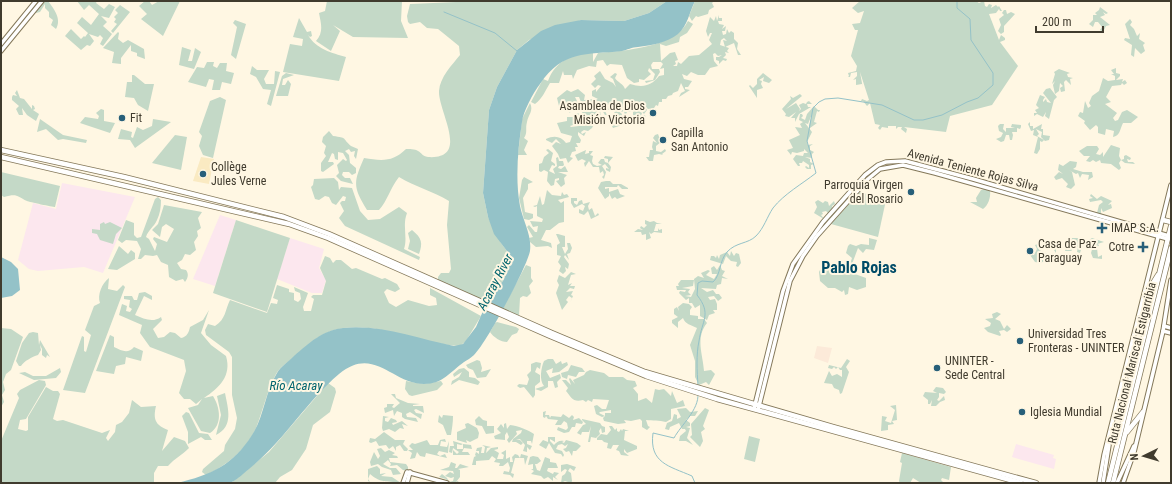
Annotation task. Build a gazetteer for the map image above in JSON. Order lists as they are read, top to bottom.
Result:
{
  "streets": {
    "highway": ["Ruta Nacional Mariscal Estigarribia"],
    "street": ["Avenida Teniente Rojas Silva"]
  },
  "crossings": [
    ["Avenida Teniente Rojas Silva", "Ruta Nacional Mariscal Estigarribia"]
  ],
  "districts": ["Pablo Rojas"],
  "water": ["Acaray River", "Río Acaray"],
  "places": {
    "other": [
      "Asamblea de Dios Misión Victoria",
      "Fit",
      "Capilla San Antonio",
      "Collège Jules Verne",
      "Parroquia Virgen del Rosario",
      "Casa de Paz Paraguay",
      "Universidad Tres Fronteras - UNINTER",
      "UNINTER - Sede Central",
      "Iglesia Mundial"
    ],
    "health": ["IMAP S.A.", "Cotre"]
  },
  "scale_bar": "200 m",
  "north": "left"
}
